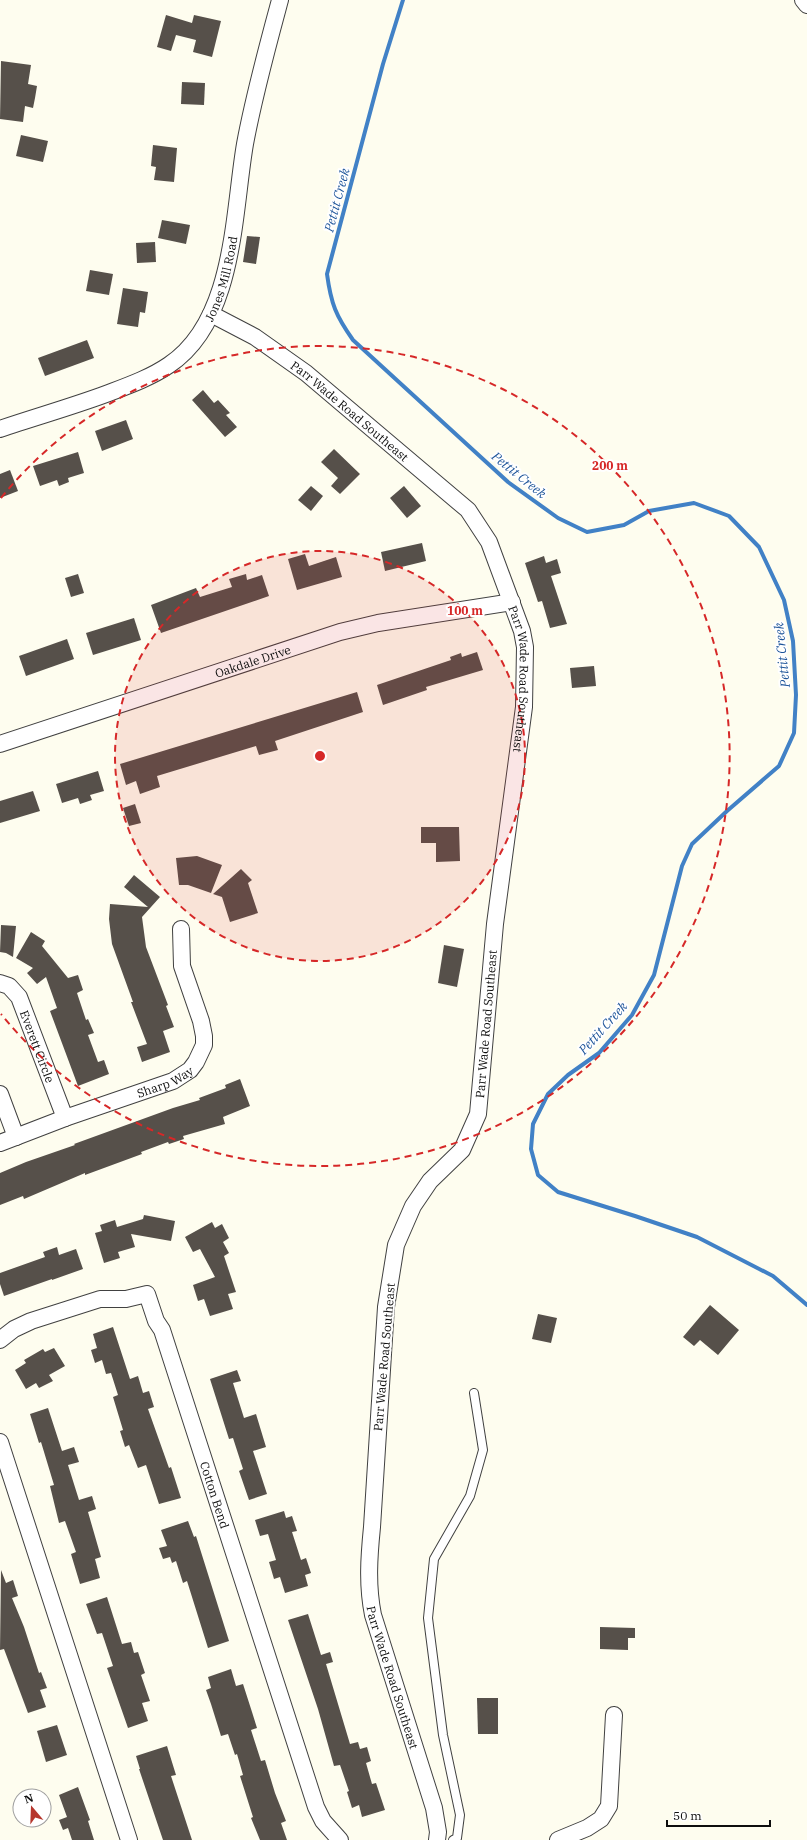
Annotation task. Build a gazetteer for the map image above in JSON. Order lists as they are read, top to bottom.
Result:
{
  "streets": {
    "street": [
      "Jones Mill Road",
      "Parr Wade Road Southeast",
      "Oakdale Drive",
      "Everett Circle",
      "Sharp Way",
      "Cotton Bend"
    ]
  },
  "crossings": [
    ["Jones Mill Road", "Parr Wade Road Southeast"],
    ["Parr Wade Road Southeast", "Oakdale Drive"],
    ["Everett Circle", "Sharp Way"]
  ],
  "water": ["Pettit Creek"],
  "scale_bar": "50 m",
  "north": "top",
  "rings": ["200 m", "100 m"]
}
